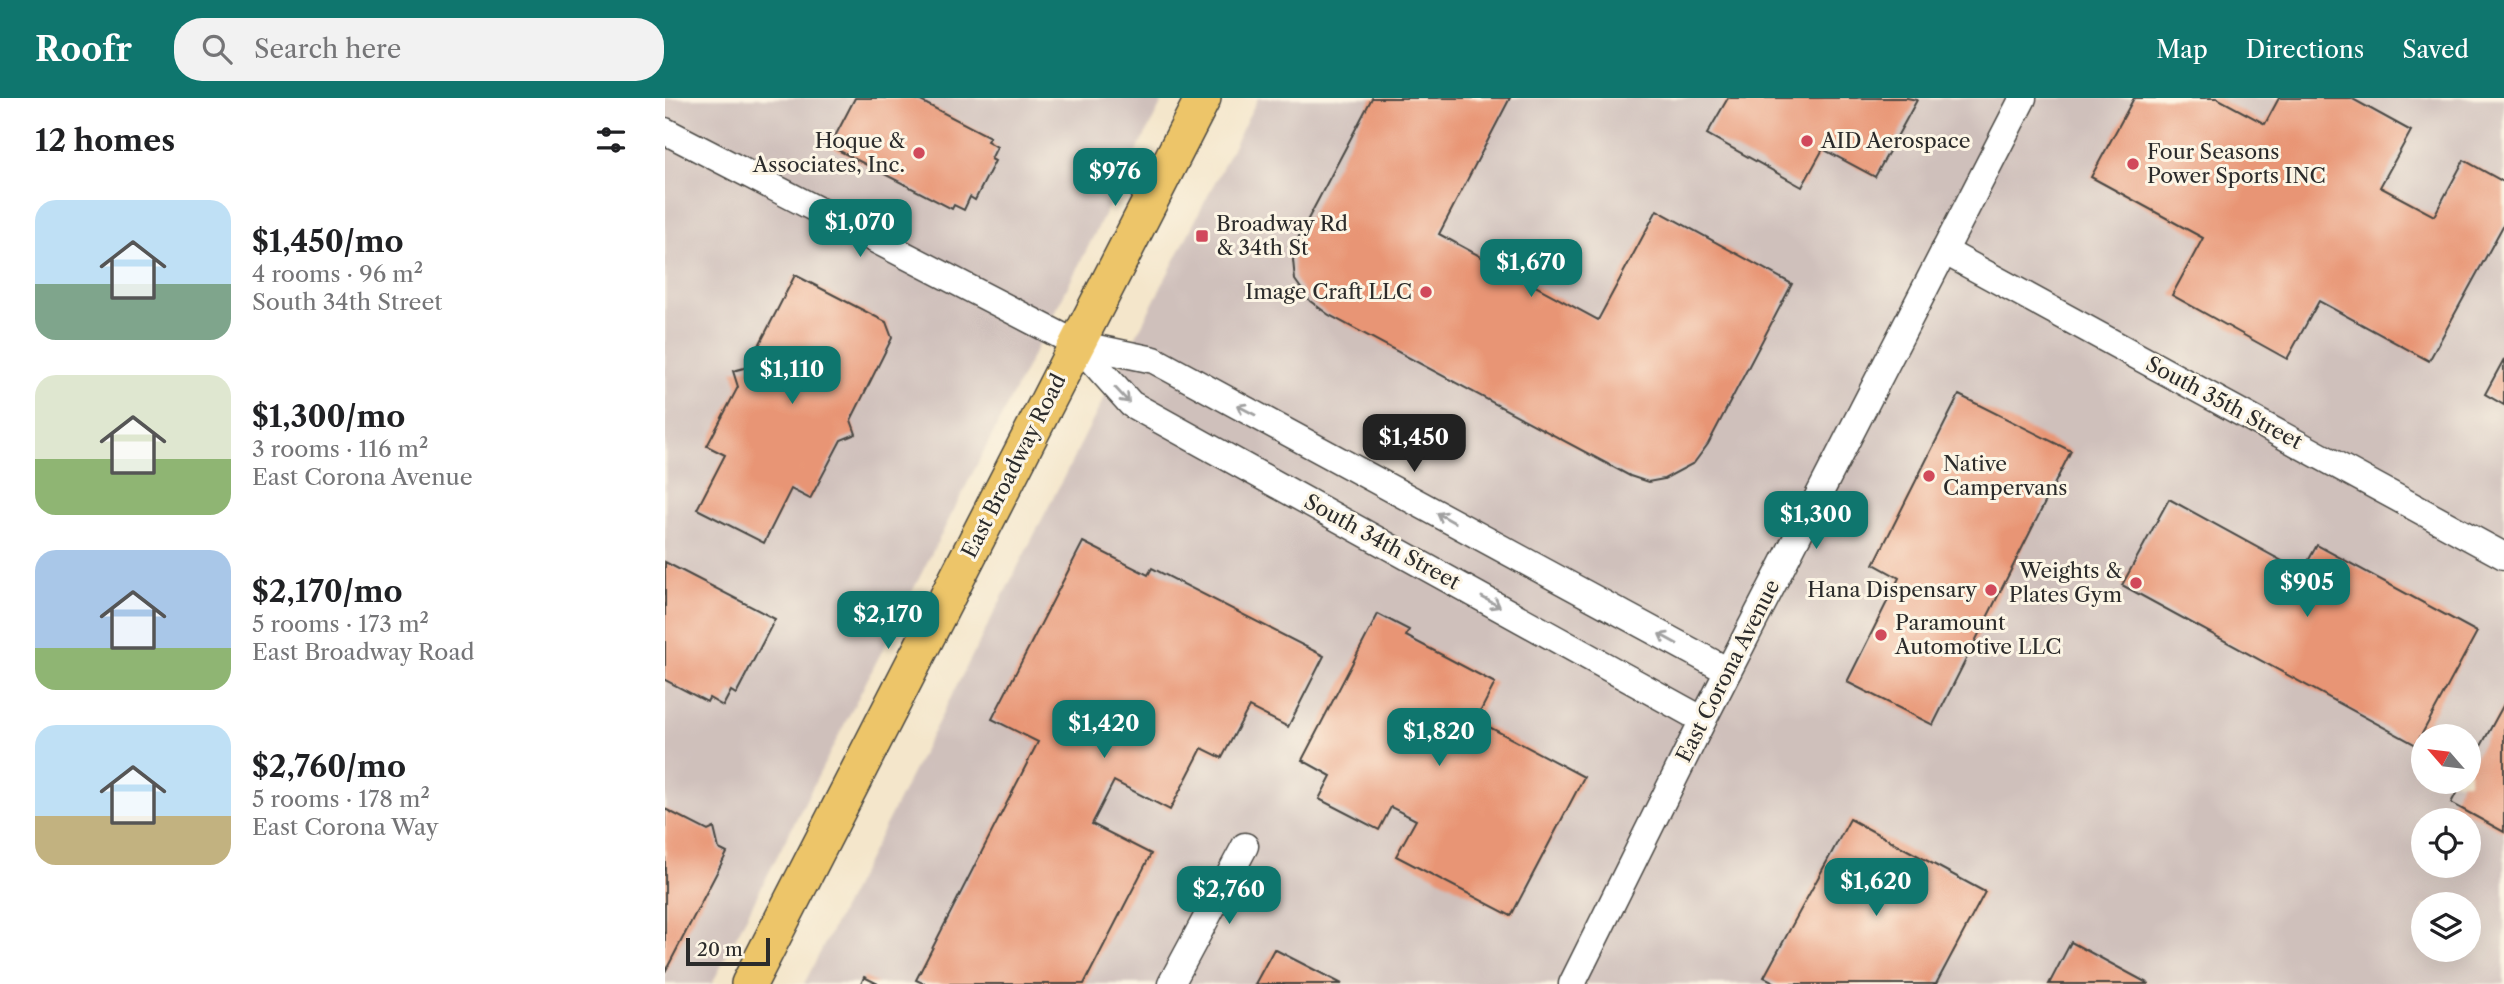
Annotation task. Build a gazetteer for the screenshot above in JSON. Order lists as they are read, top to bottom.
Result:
{
  "streets": {
    "main road": ["East Broadway Road"],
    "street": ["South 35th Street", "South 34th Street", "East Corona Avenue"]
  },
  "crossings": [
    ["South 35th Street", "East Corona Avenue"],
    ["East Broadway Road", "South 34th Street"],
    ["South 34th Street", "East Corona Avenue"]
  ],
  "places": {
    "other": [
      "AID Aerospace",
      "Hoque & Associates, Inc.",
      "Four Seasons Power Sports INC",
      "Image Craft LLC",
      "Native Campervans",
      "Weights & Plates Gym",
      "Hana Dispensary",
      "Paramount Automotive LLC"
    ],
    "transit": ["Broadway Rd & 34th St"]
  },
  "scale_bar": "20 m",
  "north": "top left",
  "page": {
    "header": "Roofr",
    "search": "Search here",
    "nav": ["Map", "Directions", "Saved"],
    "heading": "12 homes",
    "price": [
      "$976",
      "$1,070",
      "$1,670",
      "$1,110",
      "$1,450",
      "$1,300",
      "$905",
      "$2,170",
      "$1,420",
      "$1,820",
      "$1,620",
      "$2,760"
    ],
    "list": [
      {
        "name": "$1,450/mo",
        "note": "4 rooms · 96 m² · South 34th Street"
      },
      {
        "name": "$1,300/mo",
        "note": "3 rooms · 116 m² · East Corona Avenue"
      },
      {
        "name": "$2,170/mo",
        "note": "5 rooms · 173 m² · East Broadway Road"
      },
      {
        "name": "$2,760/mo",
        "note": "5 rooms · 178 m² · East Corona Way"
      }
    ],
    "scale": "20 m"
  }
}
